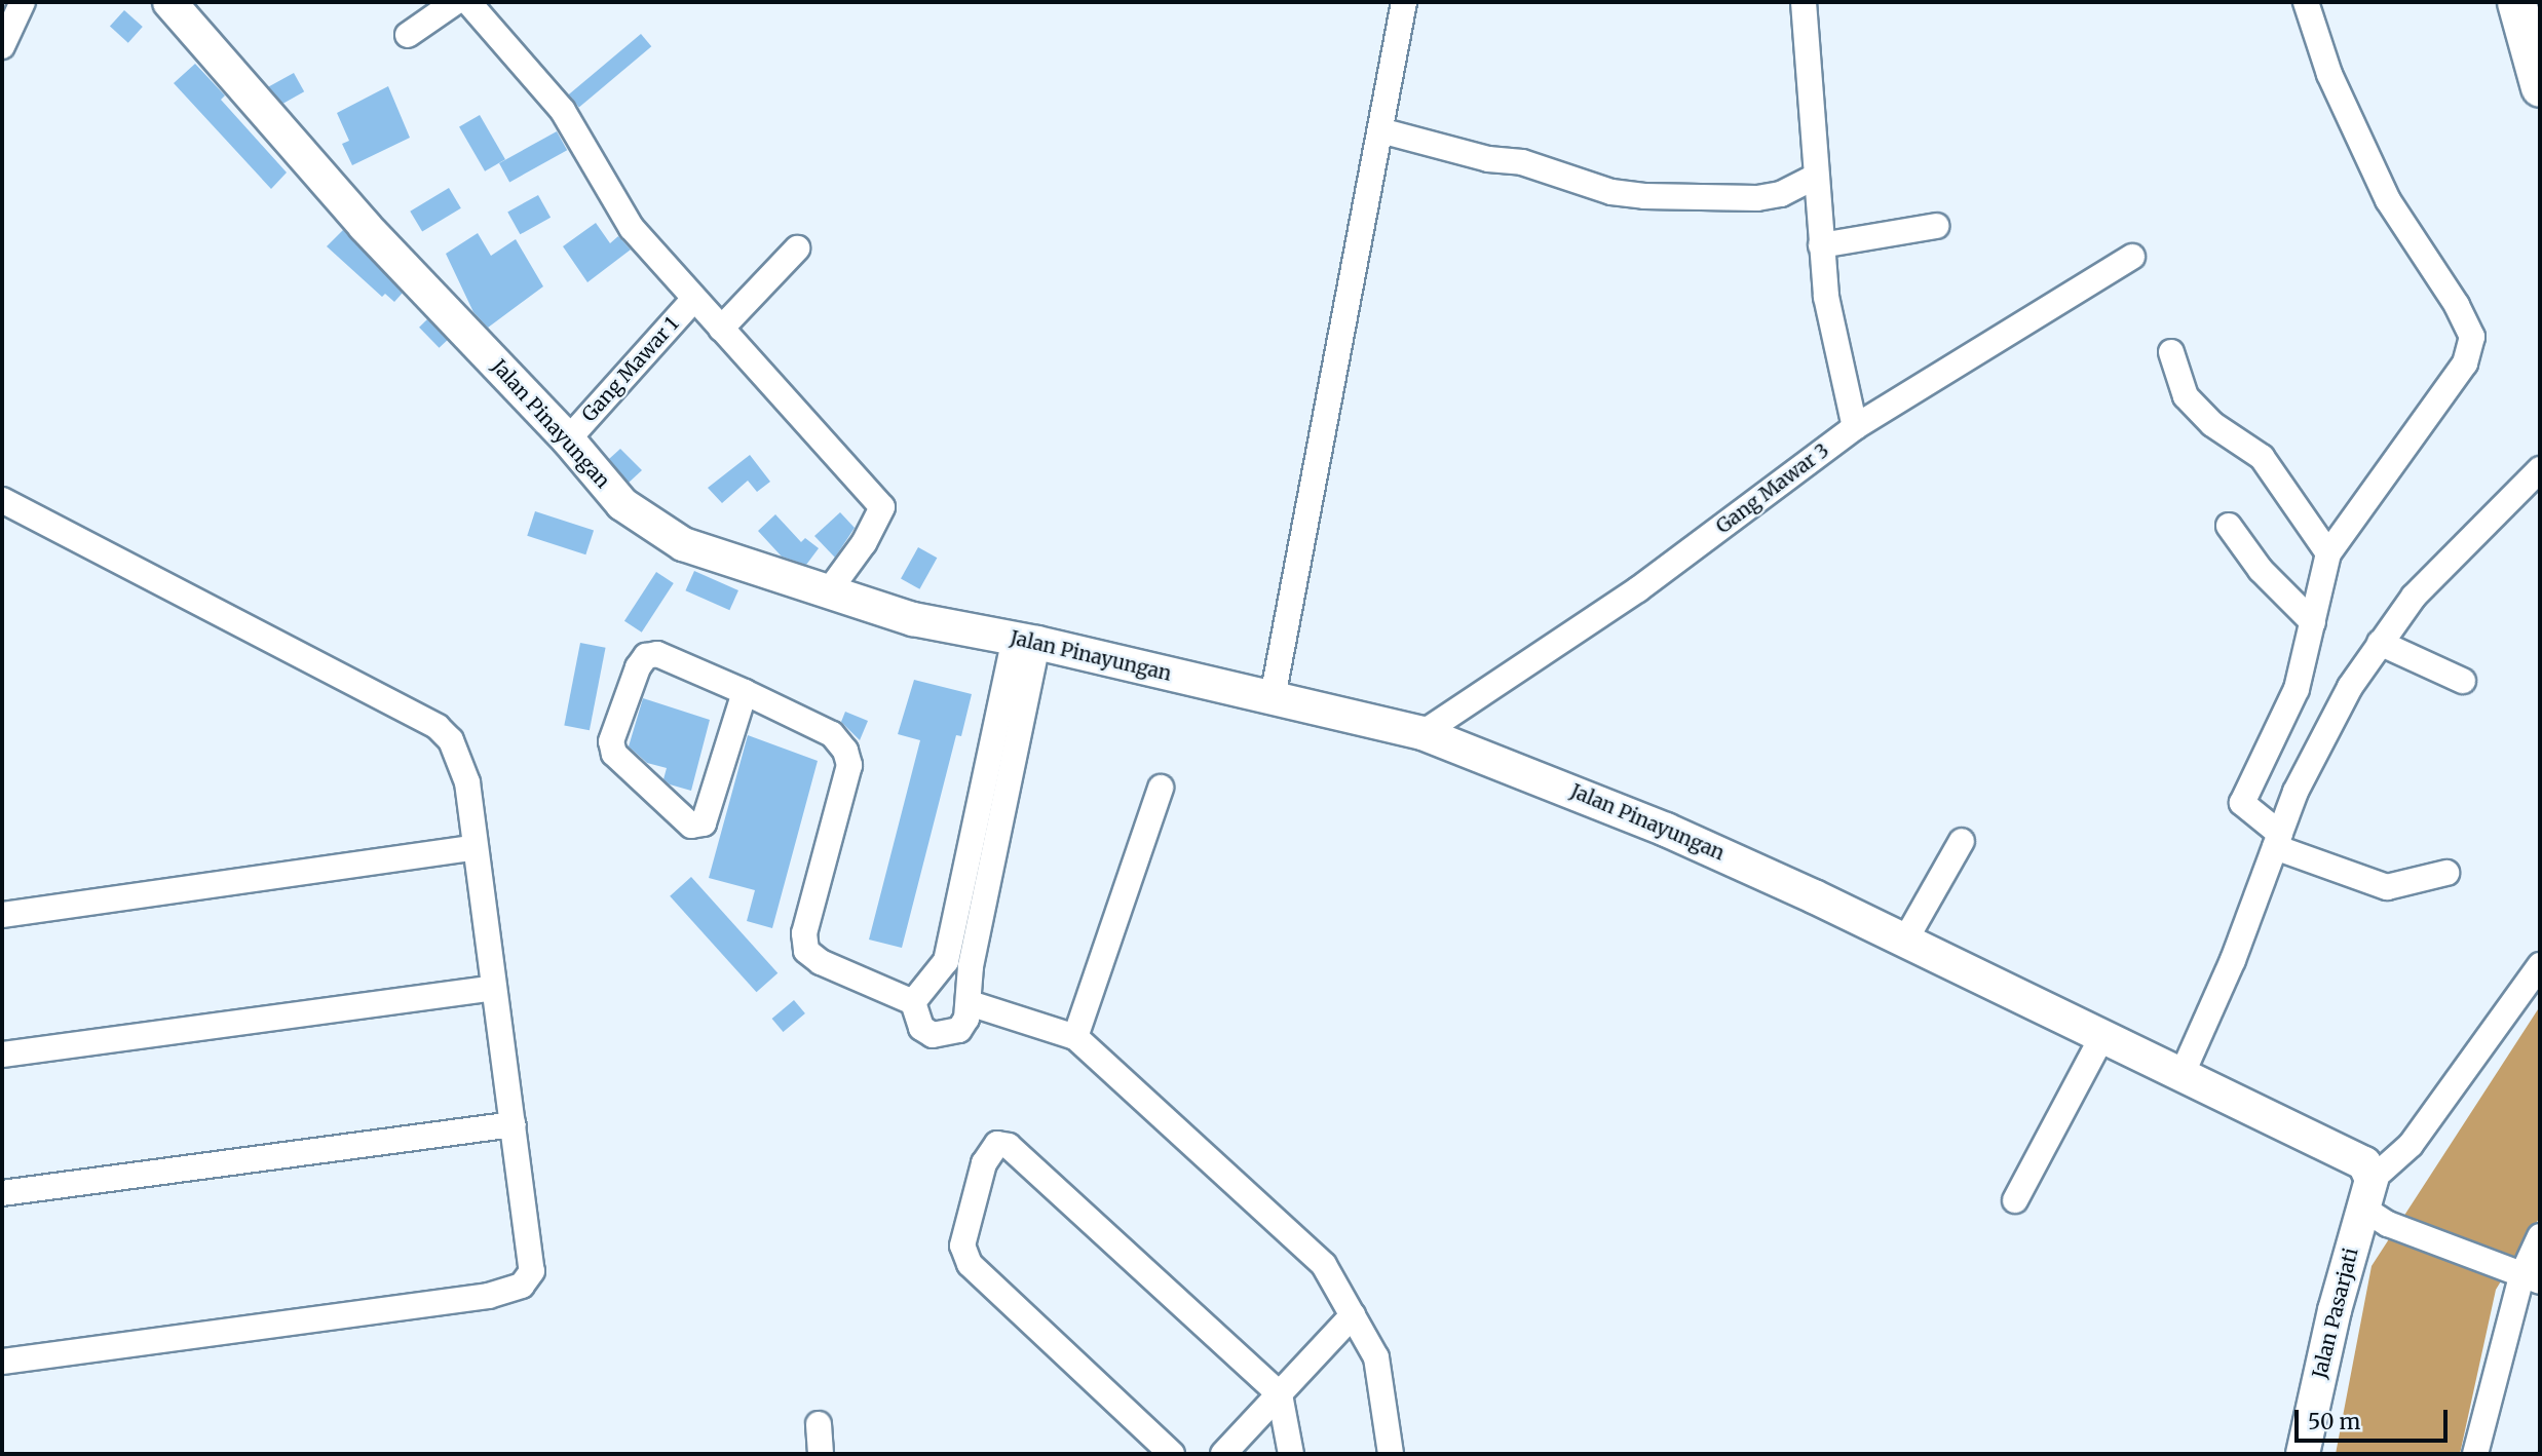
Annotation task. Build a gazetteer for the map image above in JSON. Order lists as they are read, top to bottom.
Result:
{
  "streets": {
    "main road": ["Jalan Pinayungan", "Jalan Pasarjati"],
    "street": ["Gang Mawar 1", "Gang Mawar 3"]
  },
  "crossings": [
    ["Gang Mawar 1", "Jalan Pinayungan"],
    ["Jalan Pinayungan", "Gang Mawar 3"],
    ["Jalan Pinayungan", "Jalan Pasarjati"]
  ],
  "scale_bar": "50 m"
}
